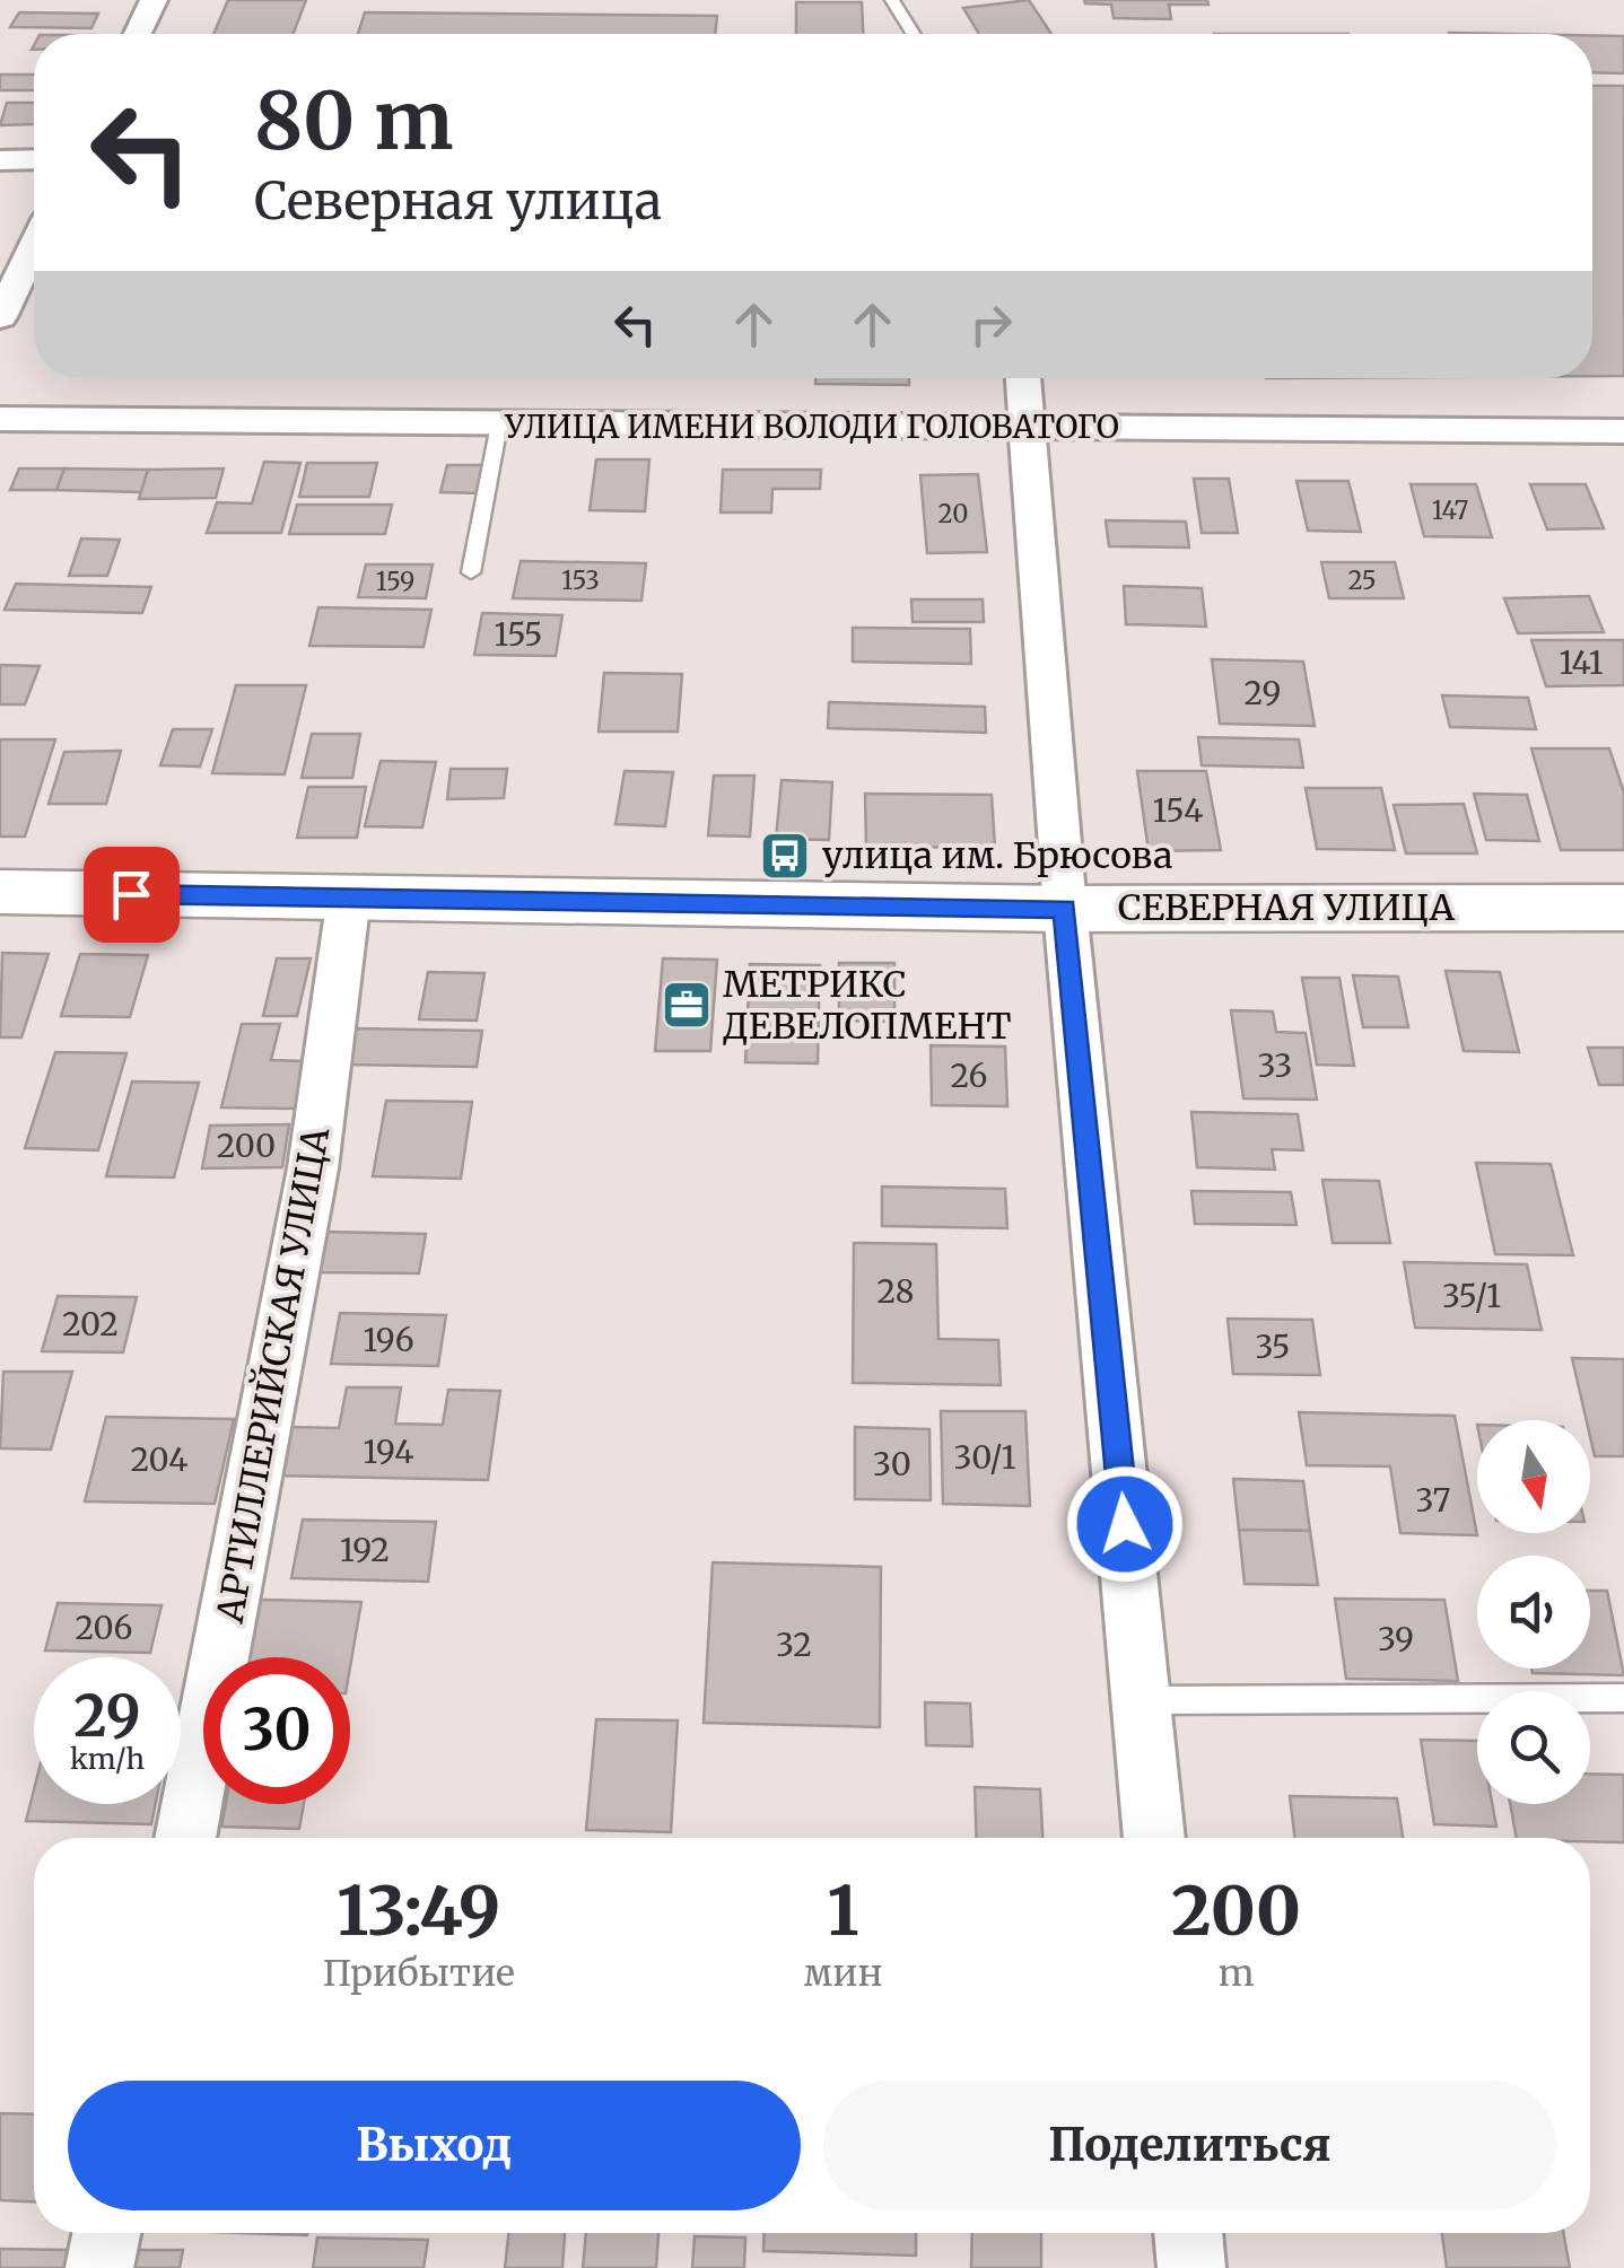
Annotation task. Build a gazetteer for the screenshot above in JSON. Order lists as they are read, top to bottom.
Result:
{
  "streets": {
    "main road": ["СЕВЕРНАЯ УЛИЦА"],
    "street": ["УЛИЦА ИМЕНИ ВОЛОДИ ГОЛОВАТОГО", "АРТИЛЛЕРИЙСКАЯ УЛИЦА"]
  },
  "crossings": [
    ["СЕВЕРНАЯ УЛИЦА", "АРТИЛЛЕРИЙСКАЯ УЛИЦА"]
  ],
  "places": {
    "bus stop": ["улица им. Брюсова"],
    "office": ["МЕТРИКС ДЕВЕЛОПМЕНТ"]
  },
  "house_numbers": [
    "147",
    "20",
    "153",
    "25",
    "159",
    "155",
    "141",
    "29",
    "154",
    "33",
    "26",
    "200",
    "28",
    "35/1",
    "202",
    "196",
    "35",
    "194",
    "30/1",
    "204",
    "30",
    "37",
    "192",
    "206",
    "39",
    "32"
  ],
  "north": "bottom",
  "page": {
    "turn": ["80 m", "Северная улица"],
    "speed": "29 km/h",
    "limit": "30",
    "eta": [
      "13:49",
      "Прибытие",
      "1",
      "мин",
      "200",
      "m"
    ],
    "buttons": ["Выход", "Поделиться"]
  }
}
